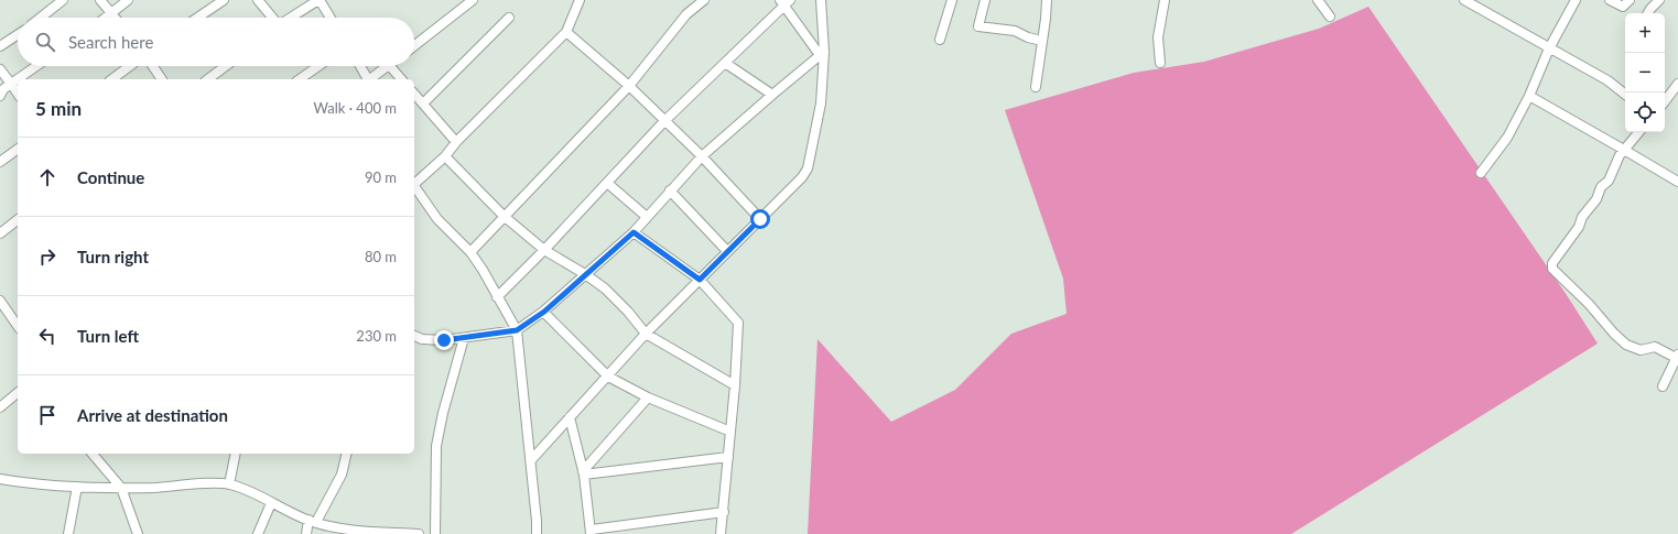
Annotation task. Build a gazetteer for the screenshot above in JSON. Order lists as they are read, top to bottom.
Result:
{
  "page": {
    "map_buttons": ["+", "−"],
    "search": "Search here",
    "heading": ["5 min", "Walk · 400 m"],
    "list": [
      ["Continue", "90 m"],
      ["Turn right", "80 m"],
      ["Turn left", "230 m"],
      "Arrive at destination"
    ]
  }
}
